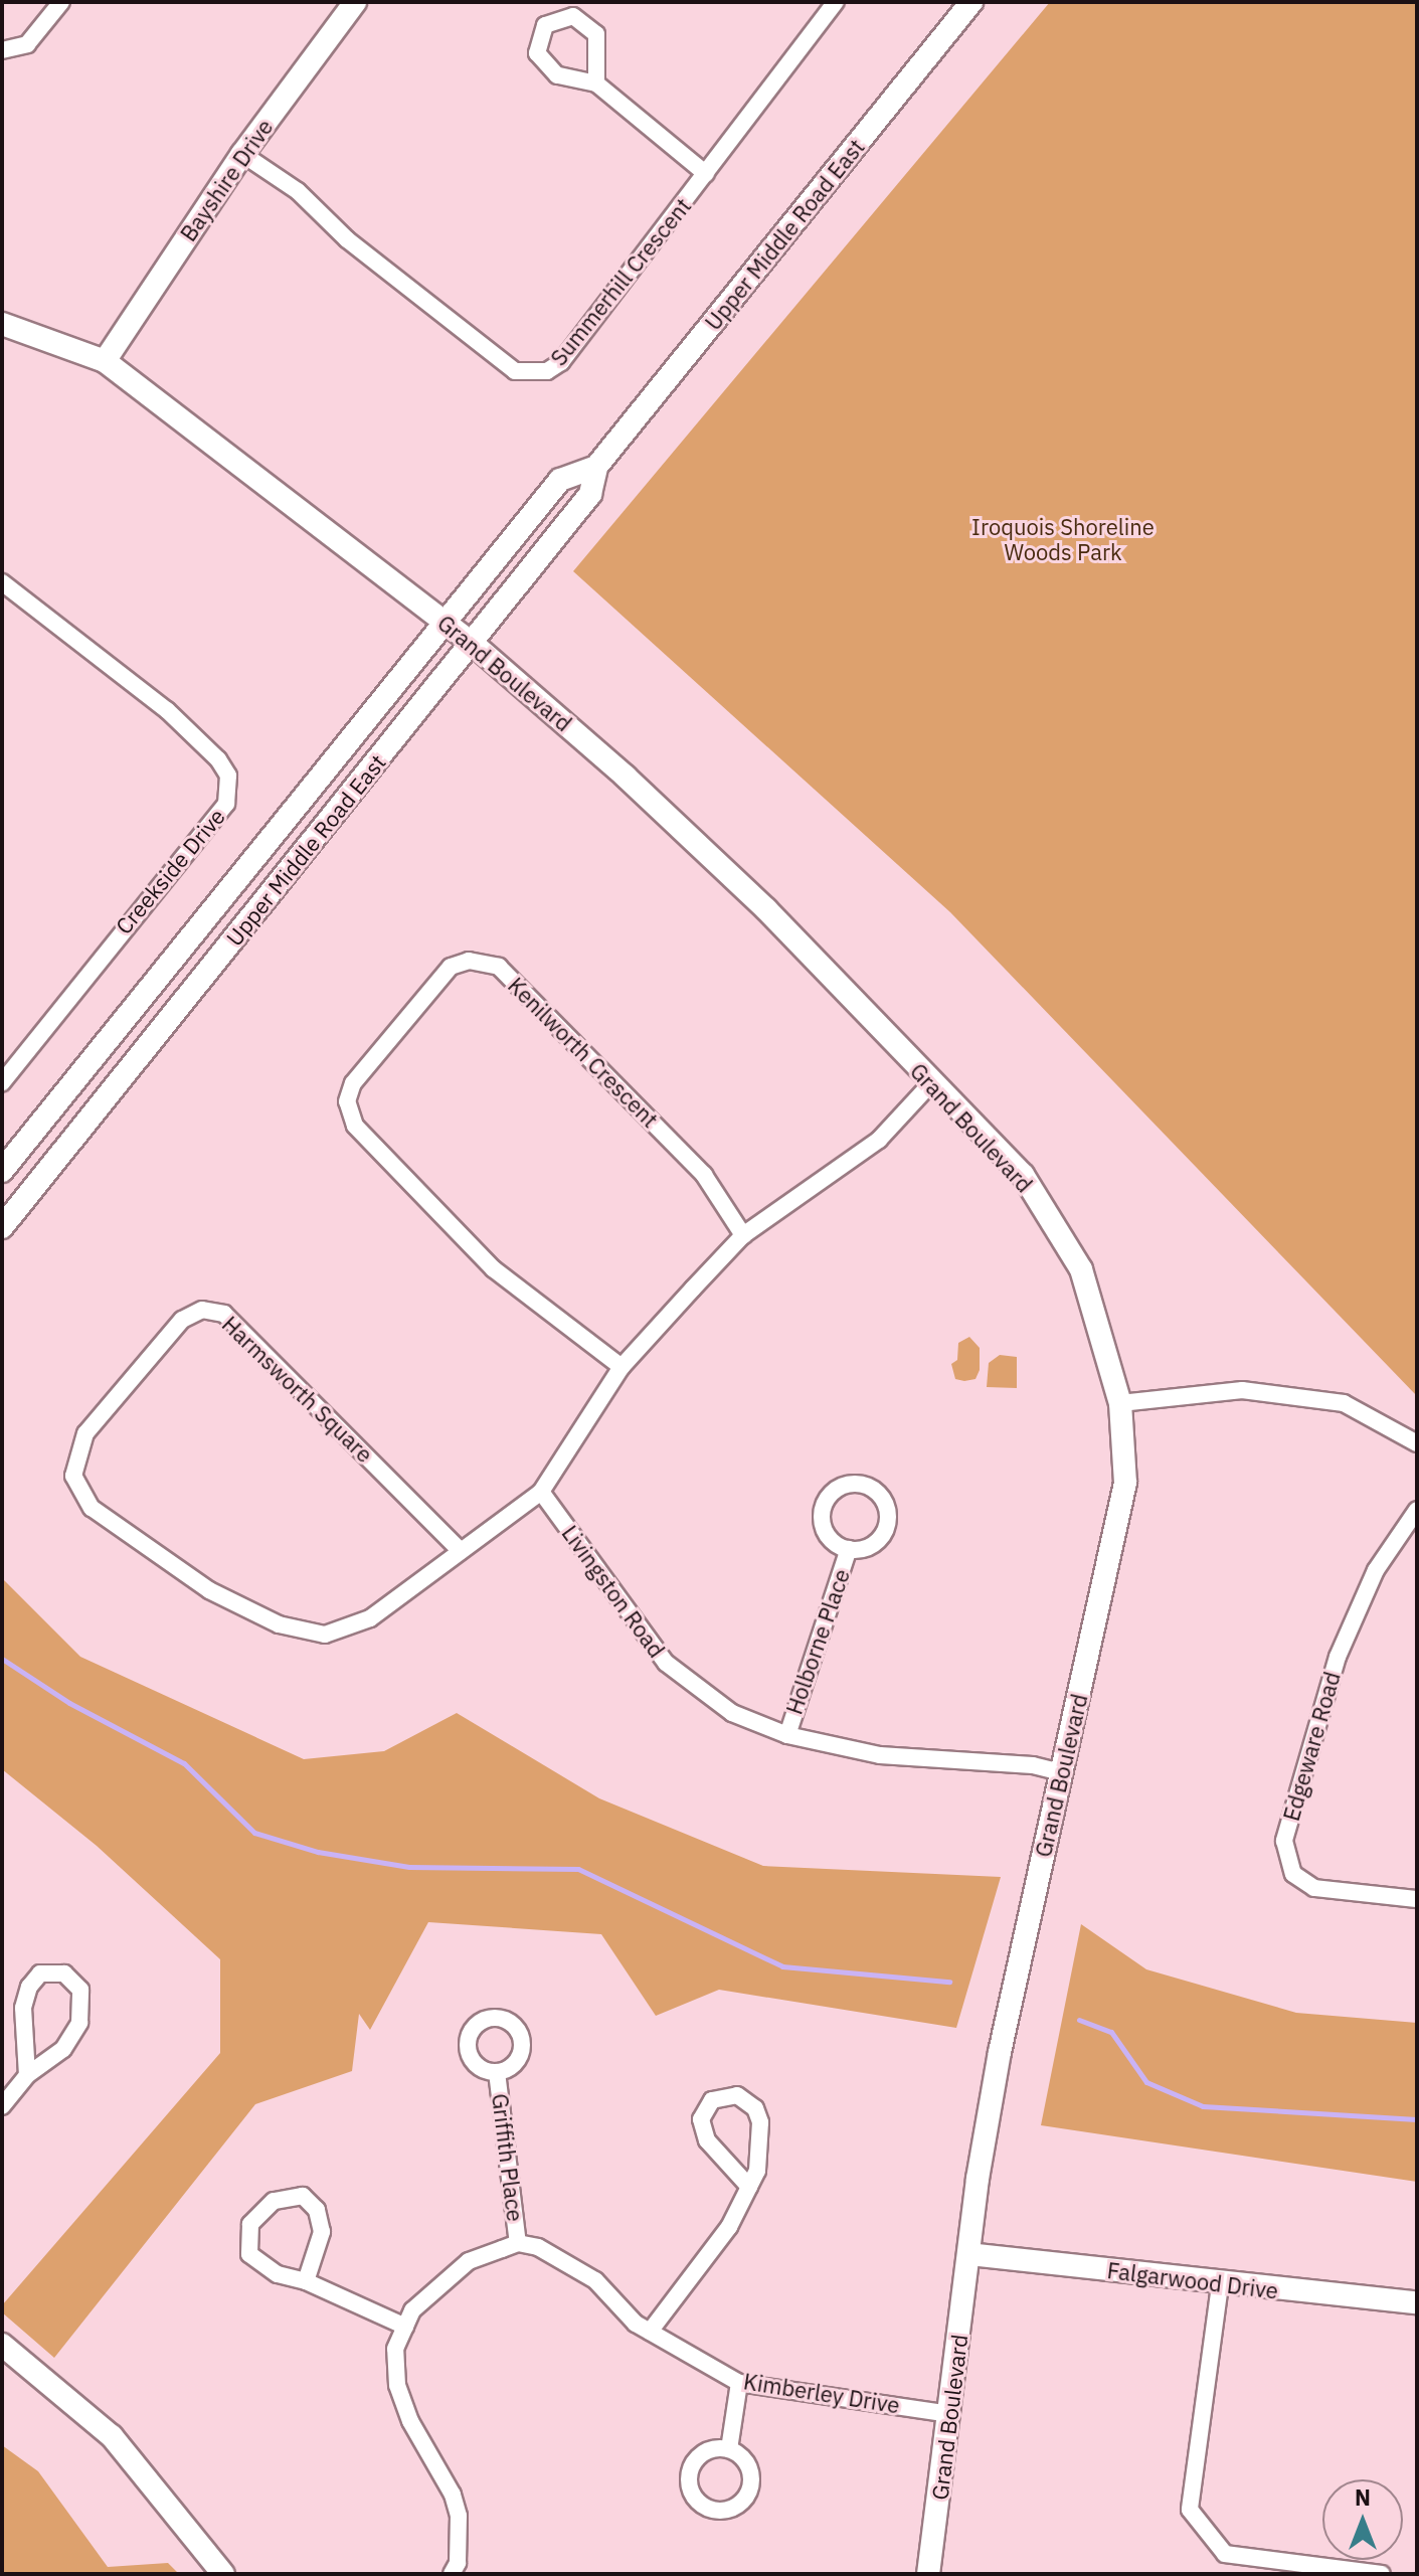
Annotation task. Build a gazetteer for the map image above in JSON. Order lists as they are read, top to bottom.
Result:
{
  "streets": {
    "street": [
      "Bayshire Drive",
      "Upper Middle Road East",
      "Summerhill Crescent",
      "Grand Boulevard",
      "Creekside Drive",
      "Kenilworth Crescent",
      "Harmsworth Square",
      "Livingston Road",
      "Holborne Place",
      "Edgeware Road",
      "Griffith Place",
      "Falgarwood Drive",
      "Kimberley Drive"
    ]
  },
  "crossings": [
    ["Bayshire Drive", "Summerhill Crescent"],
    ["Bayshire Drive", "Grand Boulevard"],
    ["Upper Middle Road East", "Grand Boulevard"],
    ["Grand Boulevard", "Harmsworth Square"],
    ["Grand Boulevard", "Livingston Road"],
    ["Grand Boulevard", "Falgarwood Drive"],
    ["Grand Boulevard", "Kimberley Drive"],
    ["Kenilworth Crescent", "Harmsworth Square"],
    ["Harmsworth Square", "Livingston Road"],
    ["Livingston Road", "Holborne Place"],
    ["Griffith Place", "Kimberley Drive"]
  ],
  "parks": ["Iroquois Shoreline Woods Park"],
  "north": "top"
}
